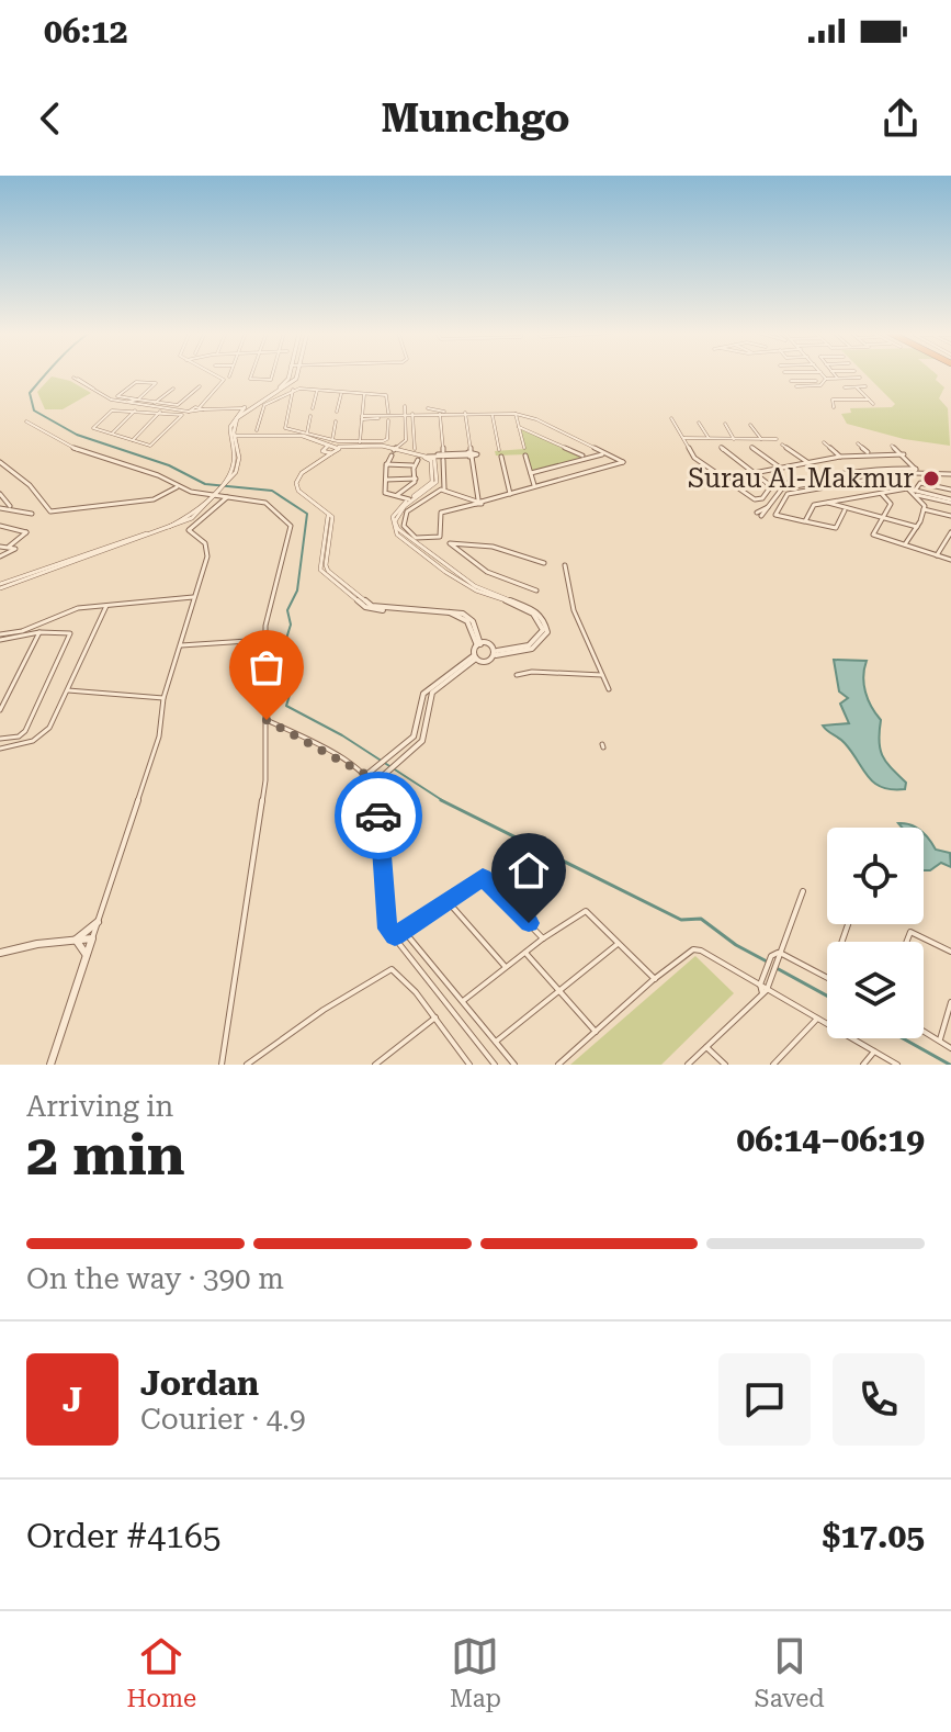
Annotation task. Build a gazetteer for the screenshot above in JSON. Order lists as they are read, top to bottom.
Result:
{
  "places": ["Surau Al-Makmur"],
  "page": {
    "status": "06:12",
    "header": "Munchgo",
    "heading": ["2 min", "Arriving in", "06:14–06:19"],
    "panel": [
      "Jordan",
      "Courier · 4.9",
      "Order #4165",
      "$17.05"
    ],
    "bar": "On the way · 390 m",
    "round": "J",
    "tabs": ["Home", "Map", "Saved"]
  }
}
